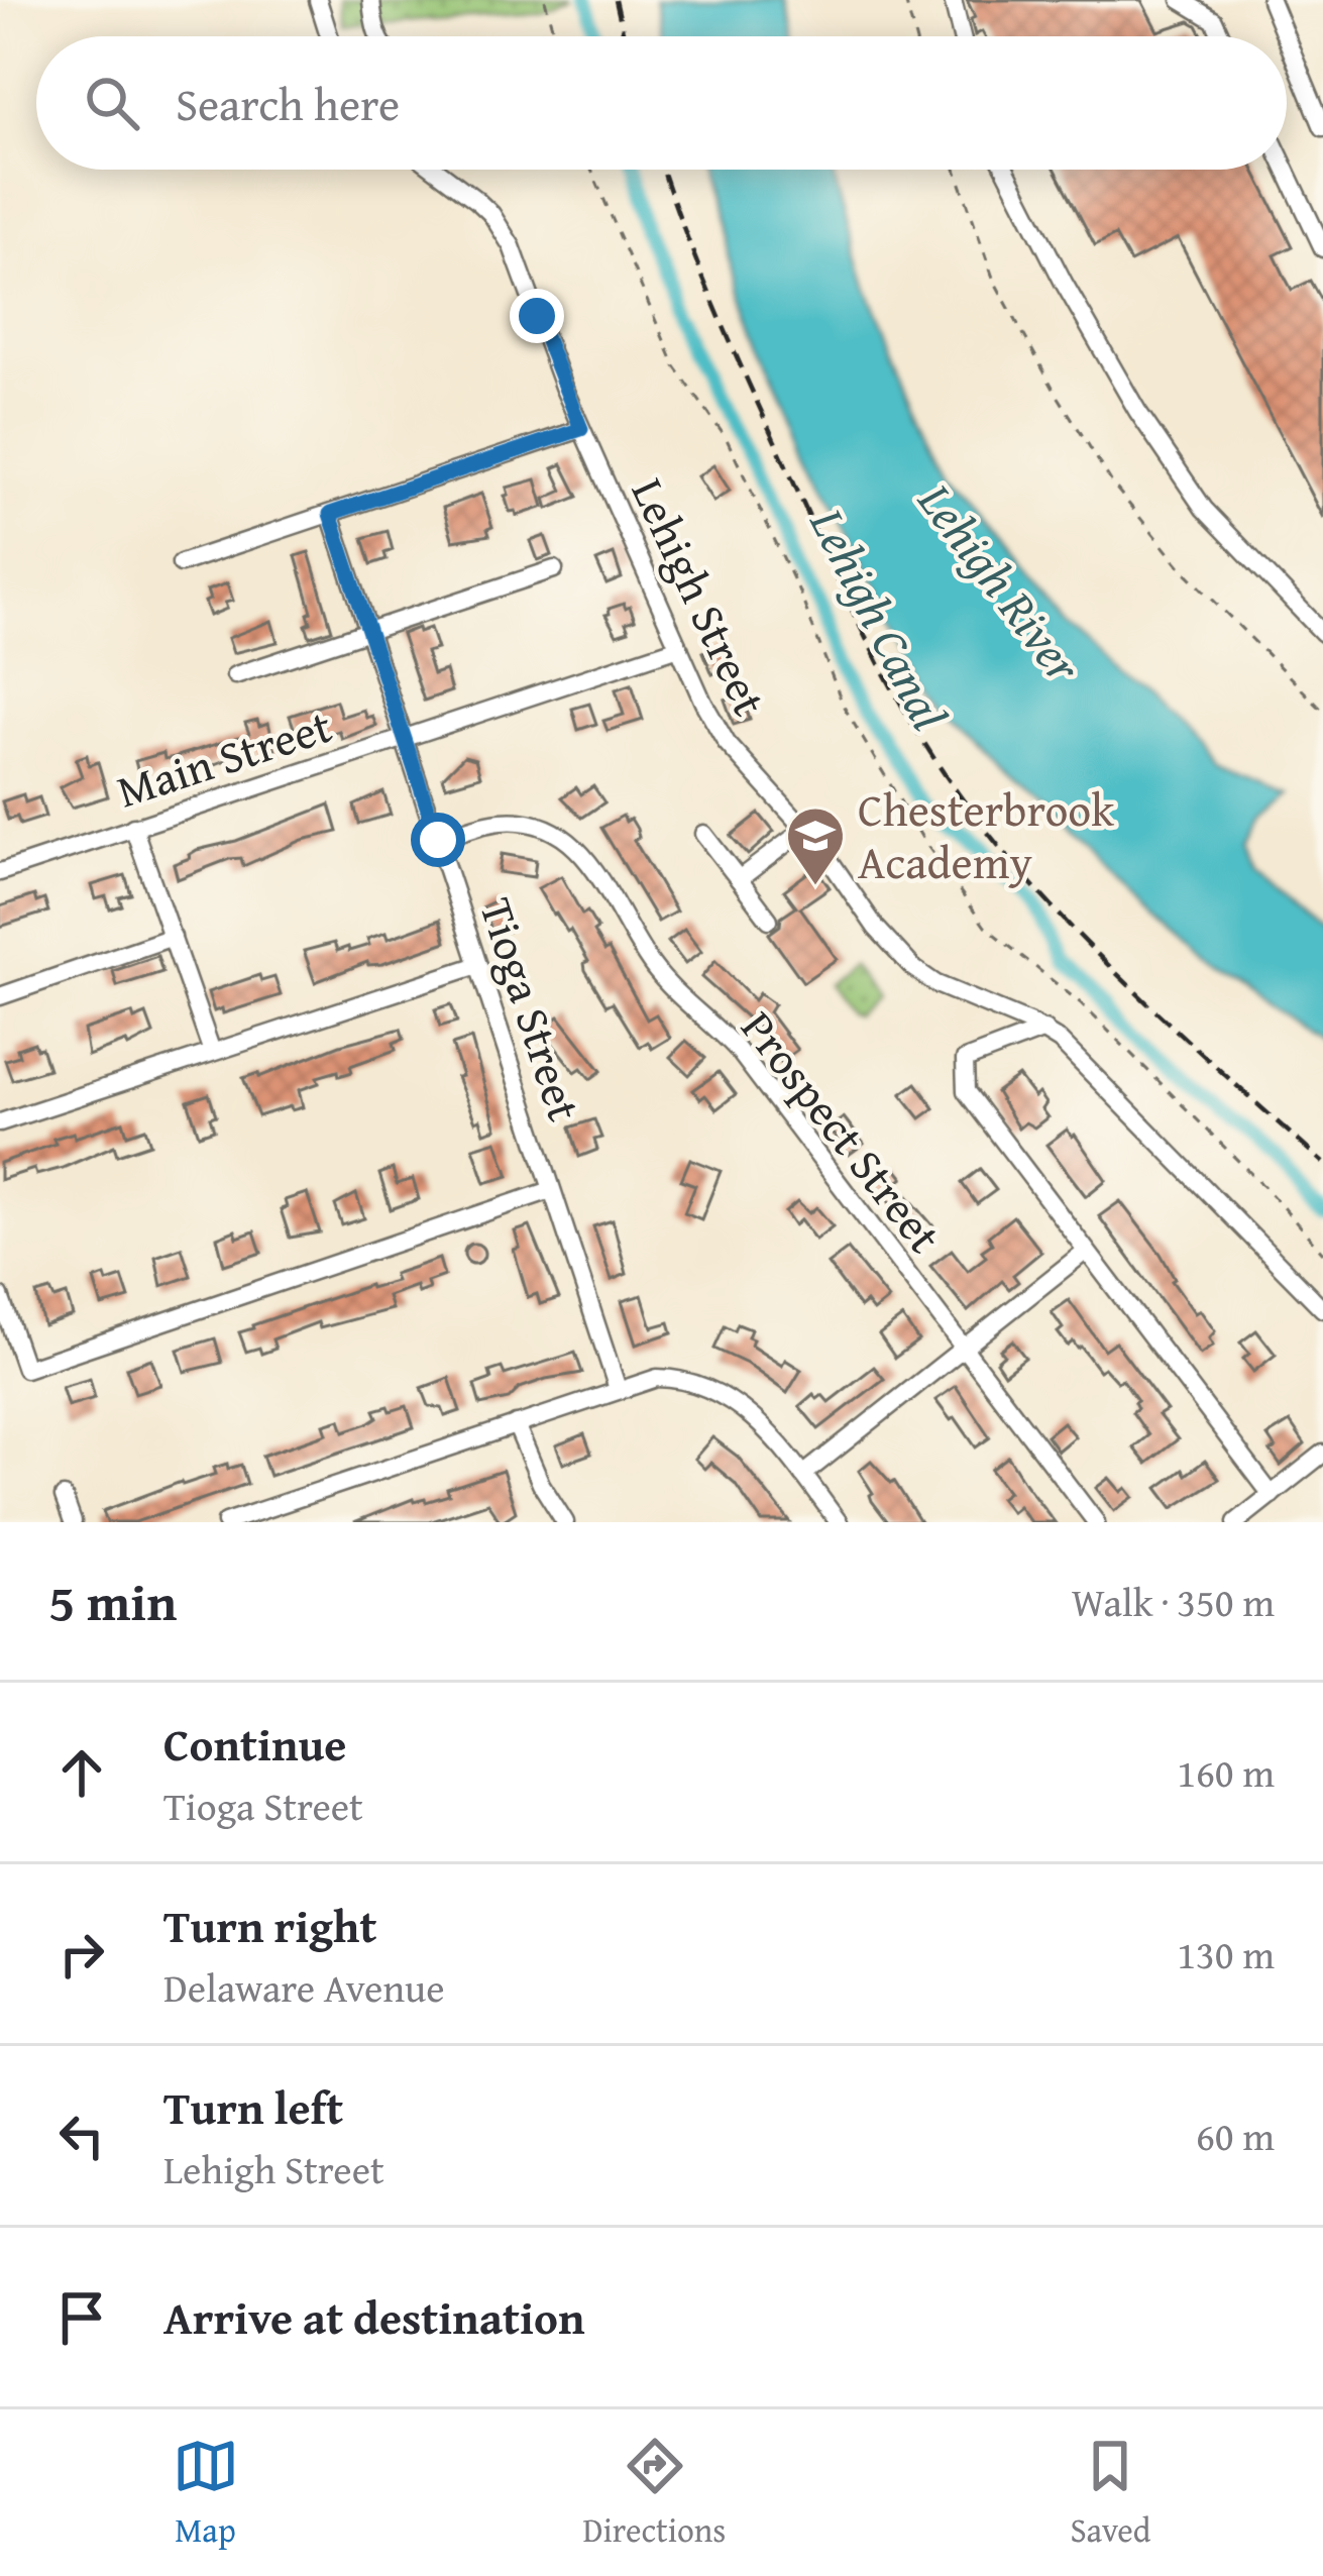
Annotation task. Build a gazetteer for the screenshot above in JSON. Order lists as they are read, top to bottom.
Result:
{
  "streets": {
    "street": [
      "Lehigh Street",
      "Main Street",
      "Tioga Street",
      "Prospect Street"
    ]
  },
  "crossings": [
    ["Lehigh Street", "Main Street"],
    ["Main Street", "Tioga Street"],
    ["Tioga Street", "Prospect Street"]
  ],
  "water": ["Lehigh River", "Lehigh Canal"],
  "places": {
    "school or university": ["Chesterbrook Academy"]
  },
  "page": {
    "search": "Search here",
    "heading": ["5 min", "Walk · 350 m"],
    "list": [
      ["Continue", "Tioga Street", "160 m"],
      ["Turn right", "Delaware Avenue", "130 m"],
      ["Turn left", "Lehigh Street", "60 m"],
      "Arrive at destination"
    ],
    "nav": ["Map", "Directions", "Saved"]
  }
}
